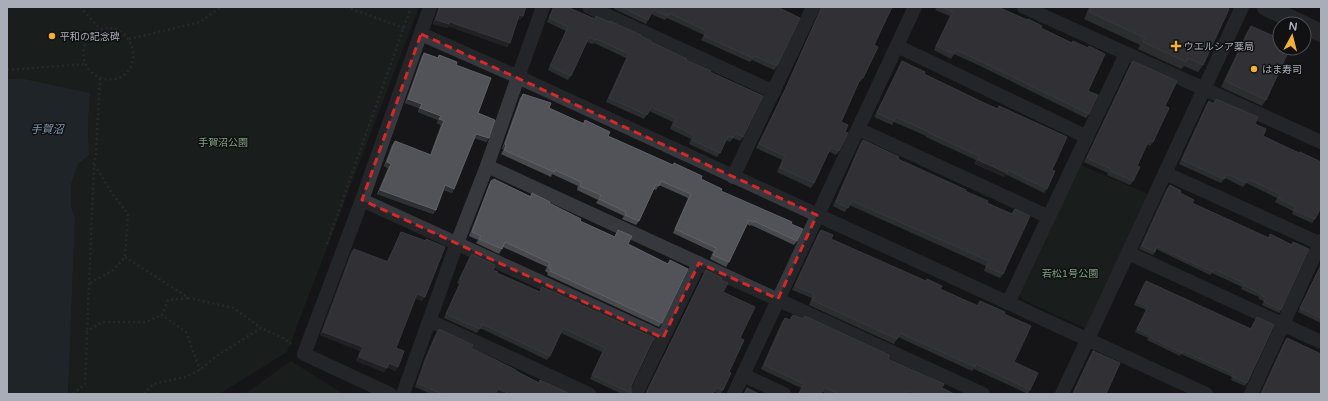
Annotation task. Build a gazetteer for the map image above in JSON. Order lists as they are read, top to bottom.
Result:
{
  "water": ["手賀沼"],
  "parks": ["手賀沼公園", "若松1号公園"],
  "places": {
    "other": ["平和の記念碑", "はま寿司"],
    "health": ["ウエルシア薬局"]
  },
  "north": "top"
}
